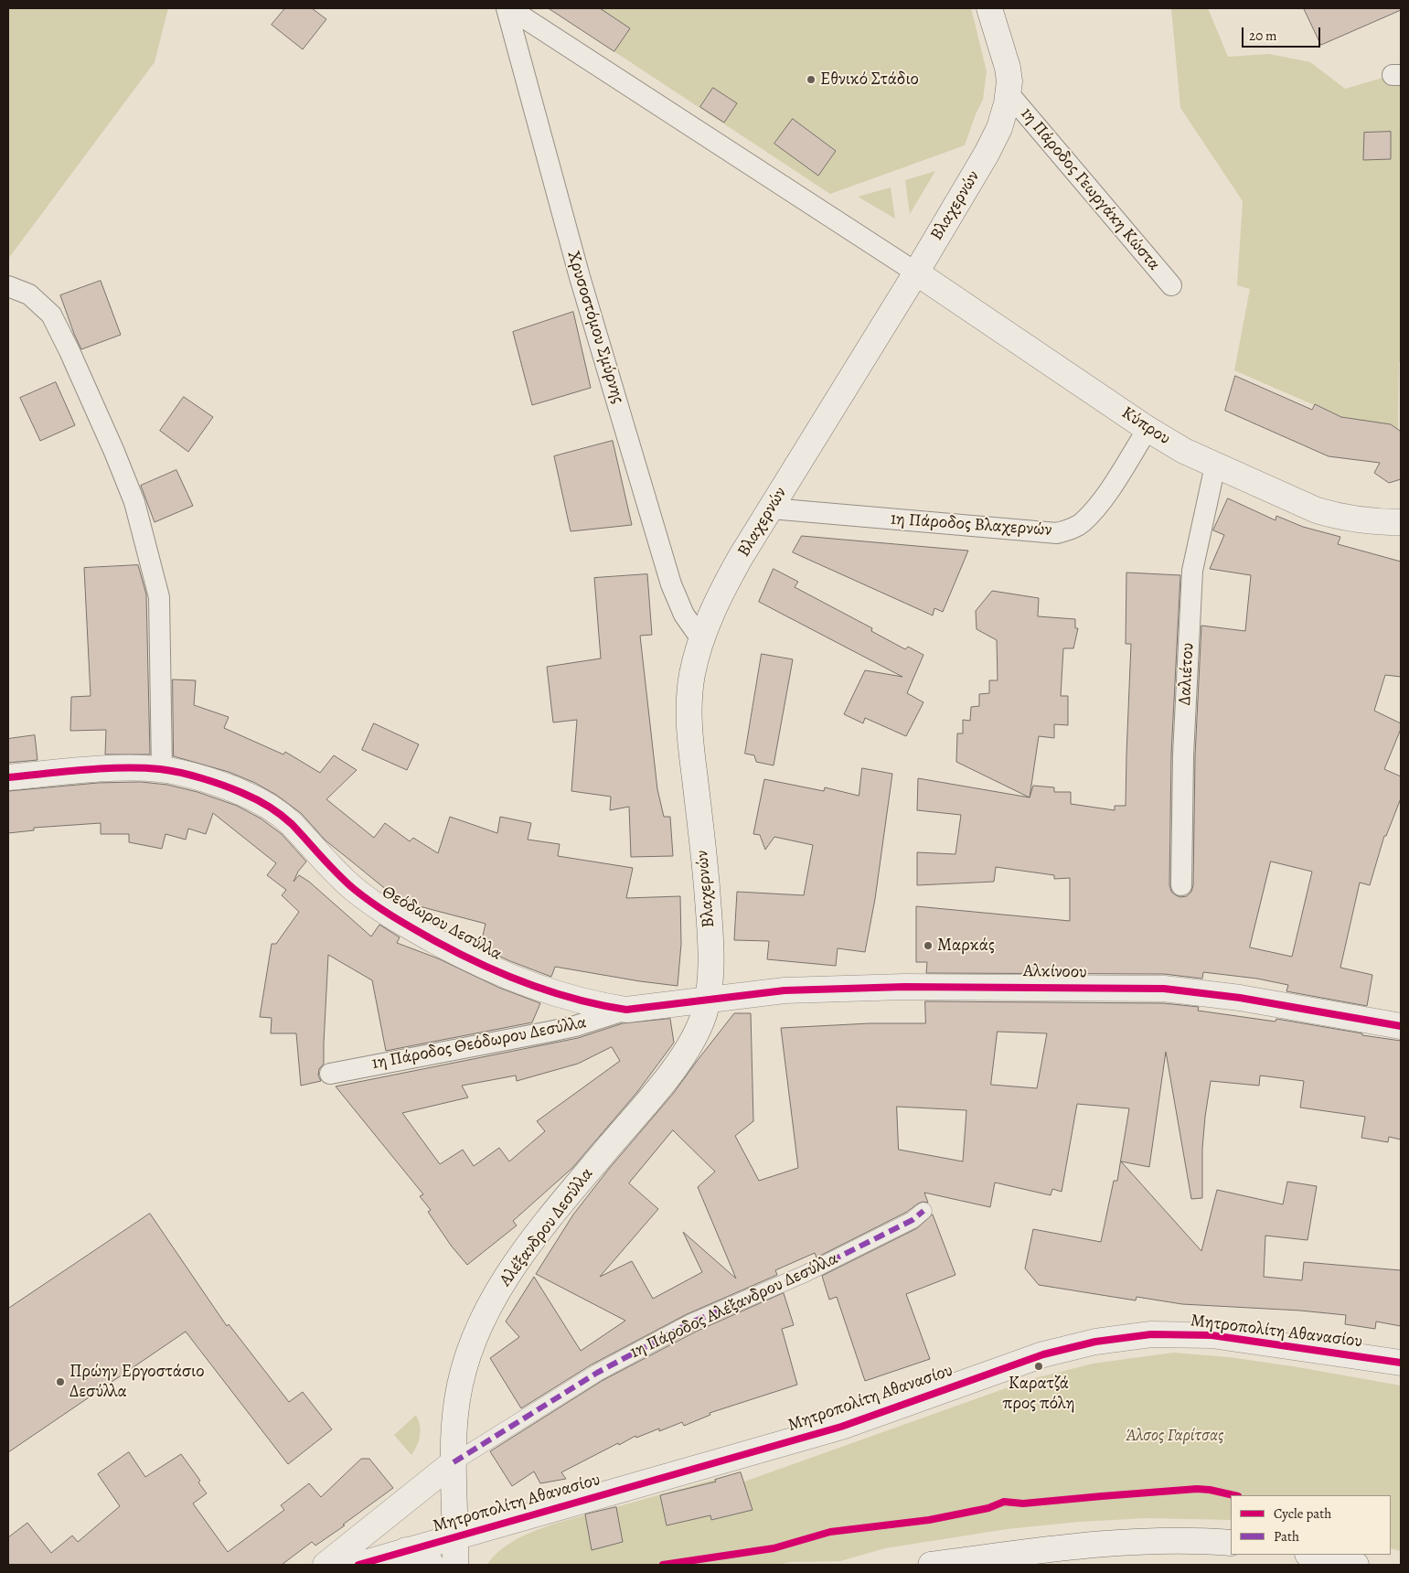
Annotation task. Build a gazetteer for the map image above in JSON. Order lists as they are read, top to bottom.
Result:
{
  "streets": {
    "street": [
      "1η Πάροδος Γεωργάκη Κώστα",
      "Βλαχερνών",
      "Χρυσοστόμου Σμύρνης",
      "Κύπρου",
      "1η Πάροδος Βλαχερνών",
      "Δαλιέτου",
      "Θεόδωρου Δεσύλλα",
      "Αλκίνοου",
      "1η Πάροδος Θεόδωρου Δεσύλλα",
      "Αλέξανδρου Δεσύλλα",
      "1η Πάροδος Αλέξανδρου Δεσύλλα",
      "Μητροπολίτη Αθανασίου"
    ]
  },
  "crossings": [
    ["1η Πάροδος Γεωργάκη Κώστα", "Βλαχερνών"],
    ["Βλαχερνών", "Χρυσοστόμου Σμύρνης"],
    ["Βλαχερνών", "Κύπρου"],
    ["Βλαχερνών", "1η Πάροδος Βλαχερνών"],
    ["Βλαχερνών", "Θεόδωρου Δεσύλλα"],
    ["Βλαχερνών", "Αλκίνοου"],
    ["Βλαχερνών", "Αλέξανδρου Δεσύλλα"],
    ["Κύπρου", "1η Πάροδος Βλαχερνών"],
    ["Κύπρου", "Δαλιέτου"],
    ["Θεόδωρου Δεσύλλα", "Αλκίνοου"],
    ["Θεόδωρου Δεσύλλα", "1η Πάροδος Θεόδωρου Δεσύλλα"],
    ["Θεόδωρου Δεσύλλα", "Αλέξανδρου Δεσύλλα"],
    ["Αλκίνοου", "Αλέξανδρου Δεσύλλα"],
    ["Αλέξανδρου Δεσύλλα", "1η Πάροδος Αλέξανδρου Δεσύλλα"],
    ["Αλέξανδρου Δεσύλλα", "Μητροπολίτη Αθανασίου"]
  ],
  "parks": ["Άλσος Γαρίτσας"],
  "places": [
    "Εθνικό Στάδιο",
    "Μαρκάς",
    "Καρατζά προς πόλη",
    "Πρώην Εργοστάσιο Δεσύλλα"
  ],
  "legend": ["Cycle path", "Path"],
  "scale_bar": "20 m"
}
